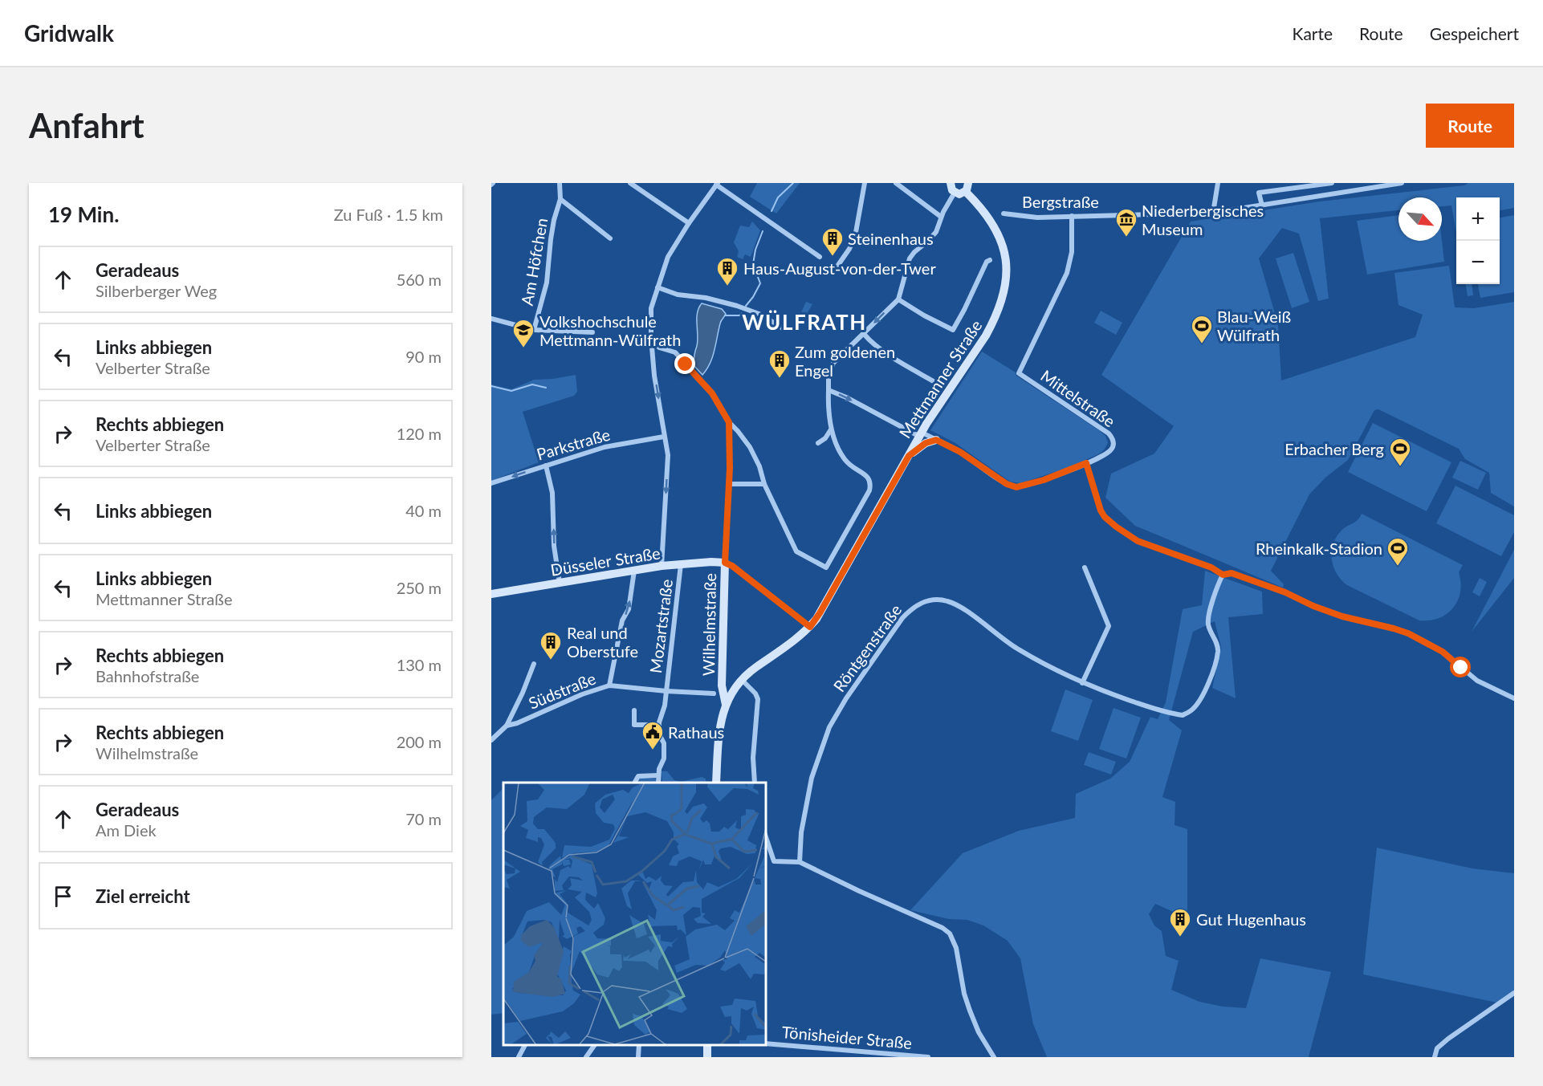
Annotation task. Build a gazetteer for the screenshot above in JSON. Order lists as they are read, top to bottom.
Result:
{
  "streets": {
    "main road": ["Mettmanner Straße", "Düsseler Straße", "Wilhelmstraße"],
    "street": [
      "Bergstraße",
      "Am Höfchen",
      "Mittelstraße",
      "Parkstraße",
      "Mozartstraße",
      "Röntgenstraße",
      "Südstraße",
      "Tönisheider Straße"
    ]
  },
  "crossings": [
    ["Bergstraße", "Mittelstraße"],
    ["Mettmanner Straße", "Wilhelmstraße"],
    ["Düsseler Straße", "Wilhelmstraße"],
    ["Düsseler Straße", "Mozartstraße"],
    ["Mozartstraße", "Südstraße"]
  ],
  "districts": ["WÜLFRATH"],
  "places": {
    "museum": ["Niederbergisches Museum"],
    "building": [
      "Steinenhaus",
      "Haus-August-von-der-Twer",
      "Zum goldenen Engel",
      "Real und Oberstufe",
      "Gut Hugenhaus"
    ],
    "sports": ["Blau-Weiß Wülfrath", "Erbacher Berg", "Rheinkalk-Stadion"],
    "school or university": ["Volkshochschule Mettmann-Wülfrath"],
    "public building": ["Rathaus"]
  },
  "north": "bottom right",
  "page": {
    "header": "Gridwalk",
    "nav": ["Karte", "Route", "Gespeichert"],
    "buttons": "Route",
    "title": "Anfahrt",
    "heading": ["19 Min.", "Zu Fuß · 1.5 km"],
    "map_buttons": ["+", "−"],
    "list": [
      ["Geradeaus", "Silberberger Weg", "560 m"],
      ["Links abbiegen", "Velberter Straße", "90 m"],
      ["Rechts abbiegen", "Velberter Straße", "120 m"],
      ["Links abbiegen", "40 m"],
      ["Links abbiegen", "Mettmanner Straße", "250 m"],
      ["Rechts abbiegen", "Bahnhofstraße", "130 m"],
      ["Rechts abbiegen", "Wilhelmstraße", "200 m"],
      ["Geradeaus", "Am Diek", "70 m"],
      "Ziel erreicht"
    ]
  }
}
